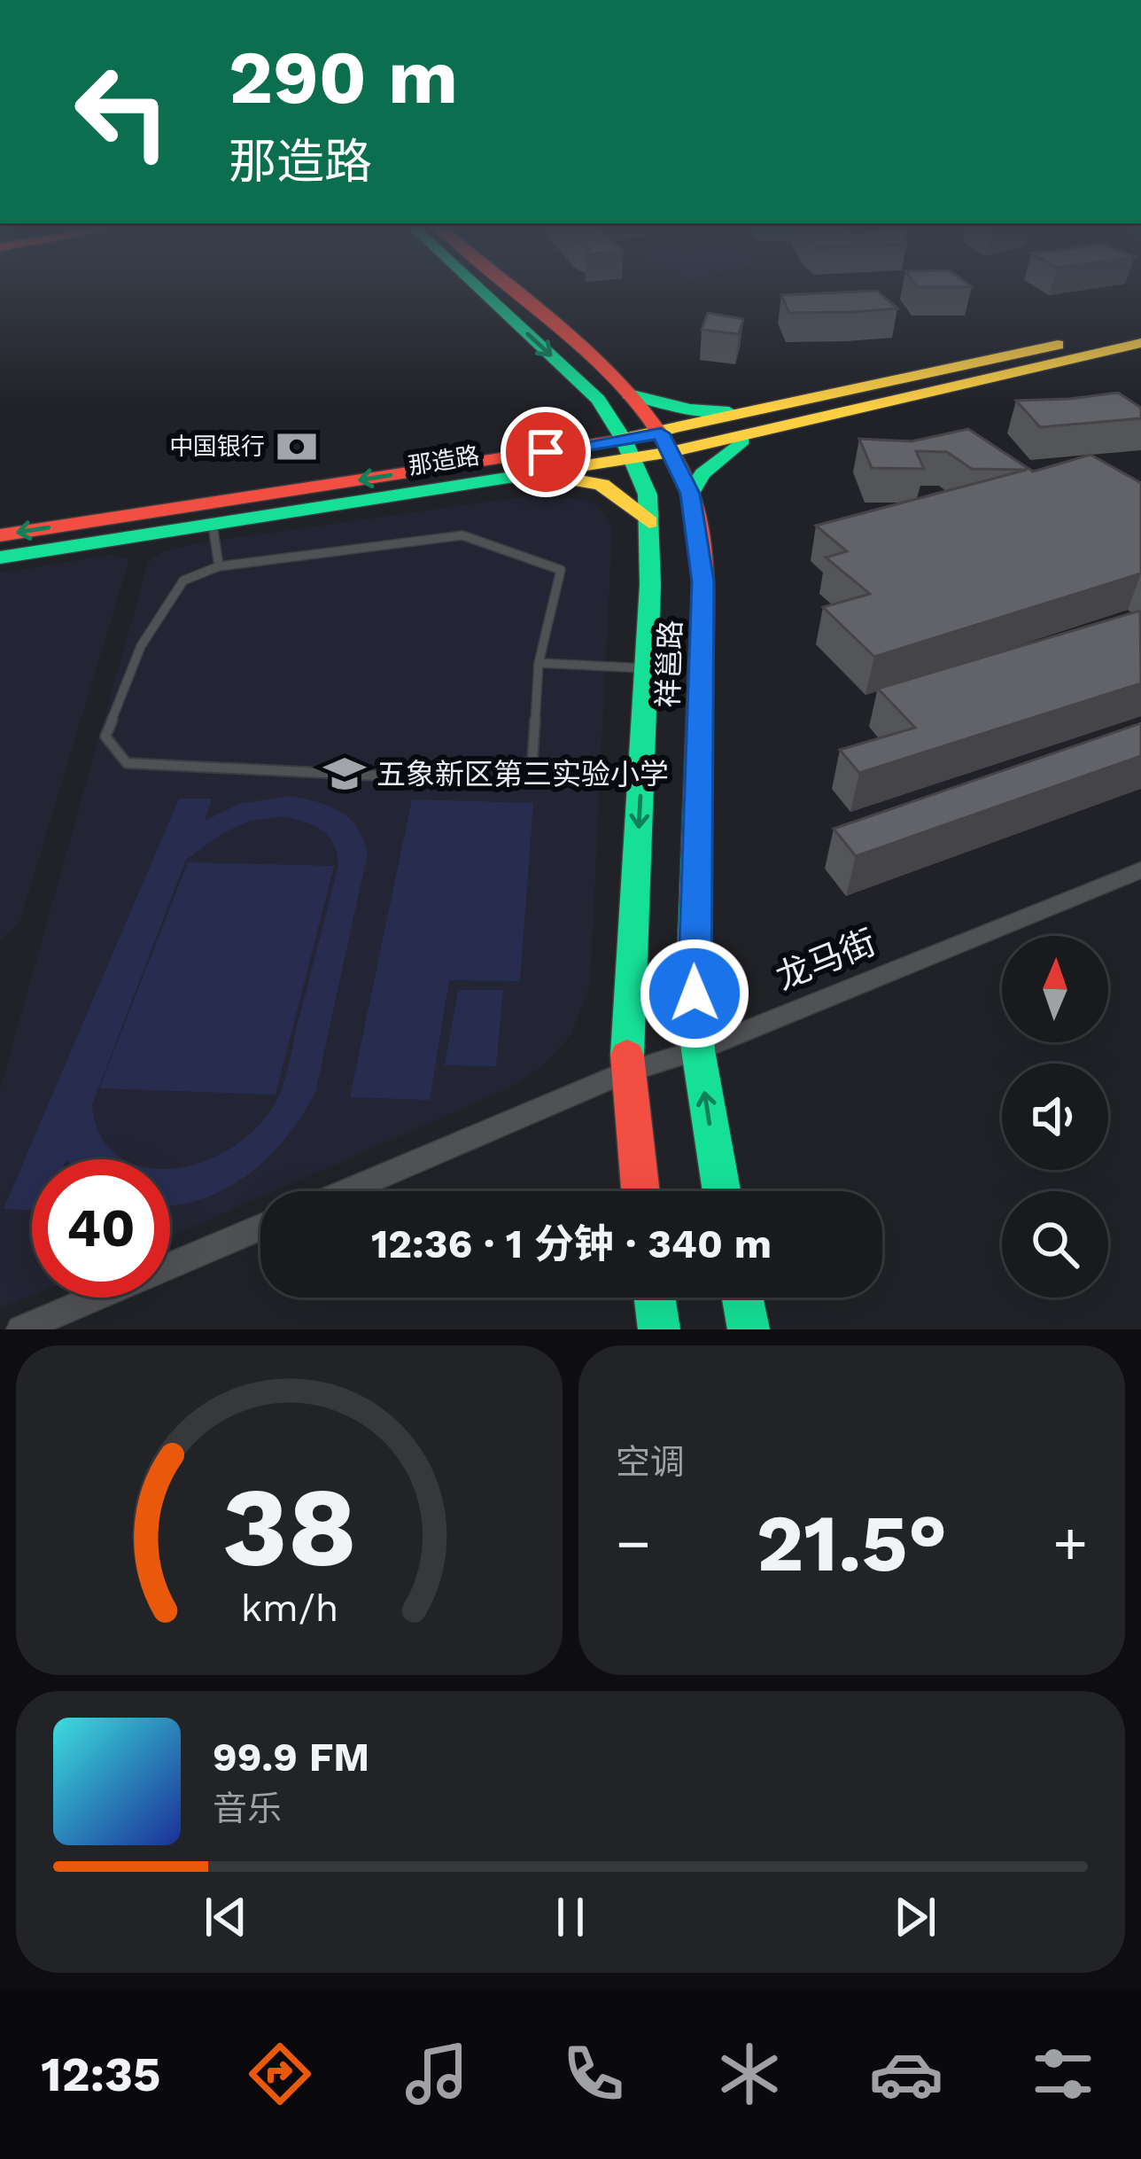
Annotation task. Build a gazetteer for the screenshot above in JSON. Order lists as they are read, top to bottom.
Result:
{
  "streets": {
    "street": ["那造路", "祥邕路", "龙马街"]
  },
  "crossings": [
    ["那造路", "祥邕路"],
    ["祥邕路", "龙马街"]
  ],
  "places": {
    "bank": ["中国银行"],
    "school or university": ["五象新区第三实验小学"]
  },
  "north": "top",
  "page": {
    "turn": ["290 m", "那造路"],
    "limit": "40",
    "trip": "12:36 · 1 分钟 · 340 m",
    "tile": "空调",
    "heat": ["−", "21.5°", "+"],
    "song": ["99.9 FM", "音乐"],
    "tabs": "12:35",
    "gauge": ["38", "km/h"]
  }
}
